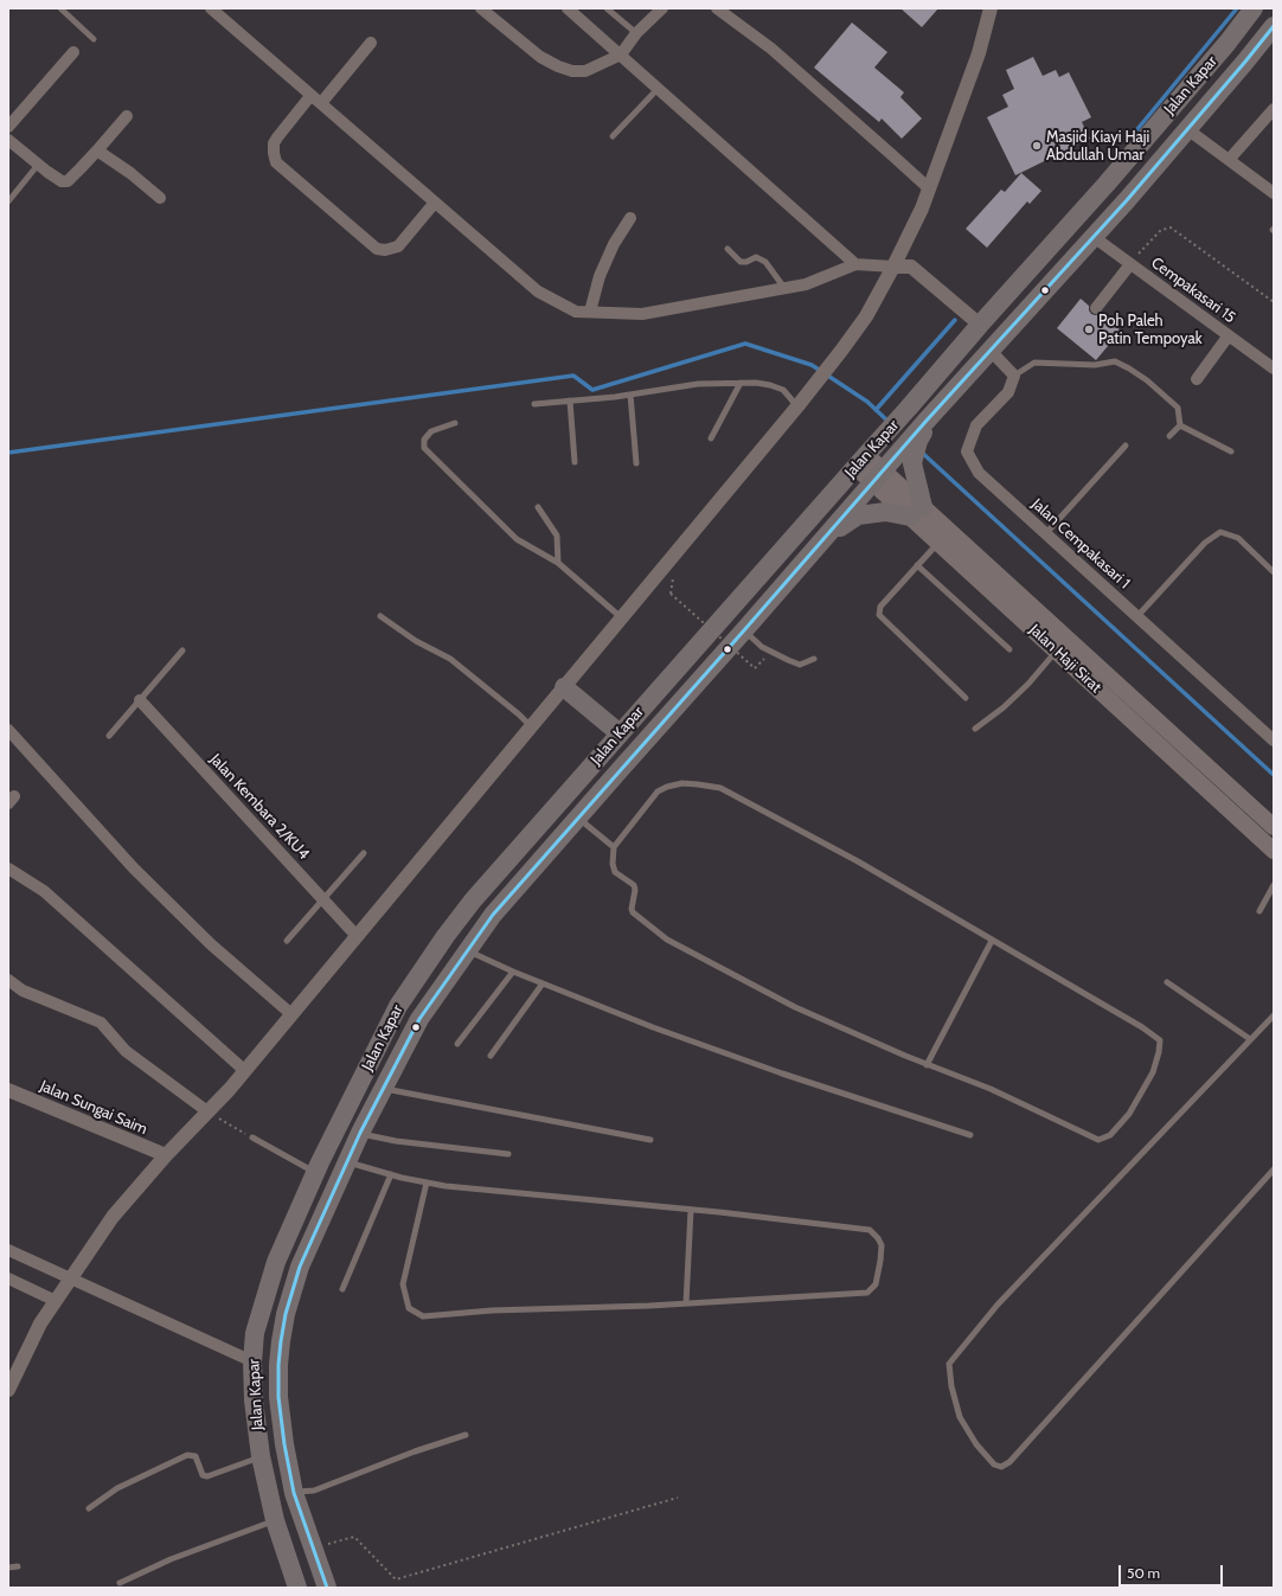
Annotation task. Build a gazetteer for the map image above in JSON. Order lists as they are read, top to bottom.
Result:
{
  "streets": {
    "highway": ["Jalan Kapar"],
    "main road": ["Jalan Haji Sirat"],
    "street": [
      "Cempakasari 15",
      "Jalan Cempakasari 1",
      "Jalan Kembara 2/KU4",
      "Jalan Sungai Saim"
    ]
  },
  "crossings": [
    ["Jalan Kapar", "Cempakasari 15"],
    ["Jalan Kapar", "Jalan Haji Sirat"]
  ],
  "places": ["Masjid Kiayi Haji Abdullah Umar", "Poh Paleh Patin Tempoyak"],
  "scale_bar": "50 m"
}
